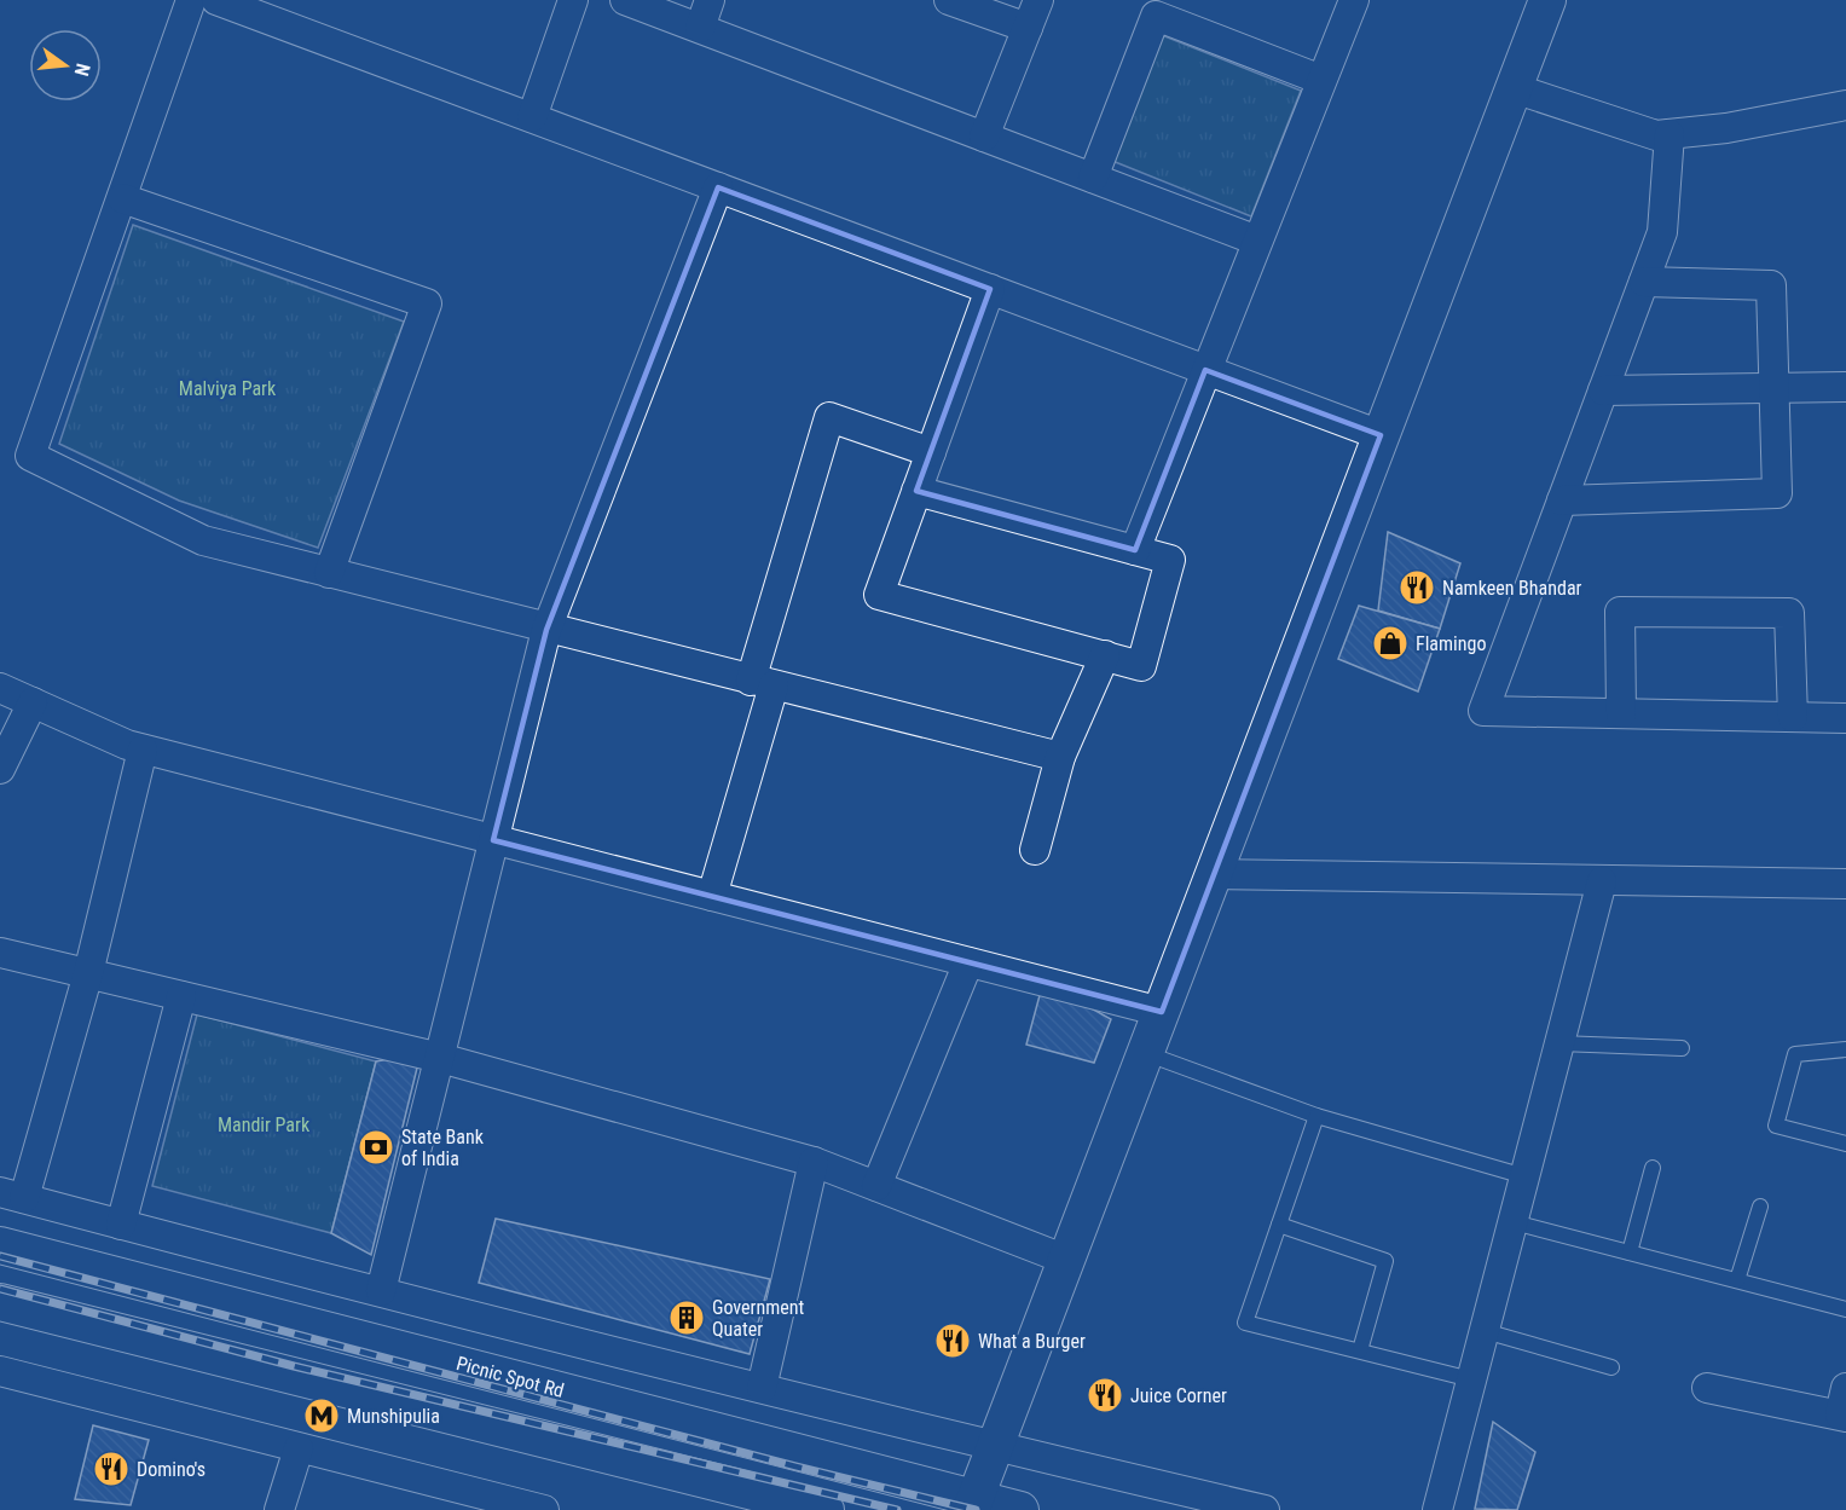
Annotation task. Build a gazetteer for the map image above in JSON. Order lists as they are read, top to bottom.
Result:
{
  "streets": {
    "street": ["Picnic Spot Rd"]
  },
  "parks": ["Malviya Park", "Mandir Park"],
  "places": {
    "restaurant": [
      "Namkeen Bhandar",
      "What a Burger",
      "Juice Corner",
      "Domino's"
    ],
    "shop": ["Flamingo"],
    "bank": ["State Bank of India"],
    "building": ["Government Quater"],
    "metro station": ["Munshipulia"]
  },
  "north": "right"
}
